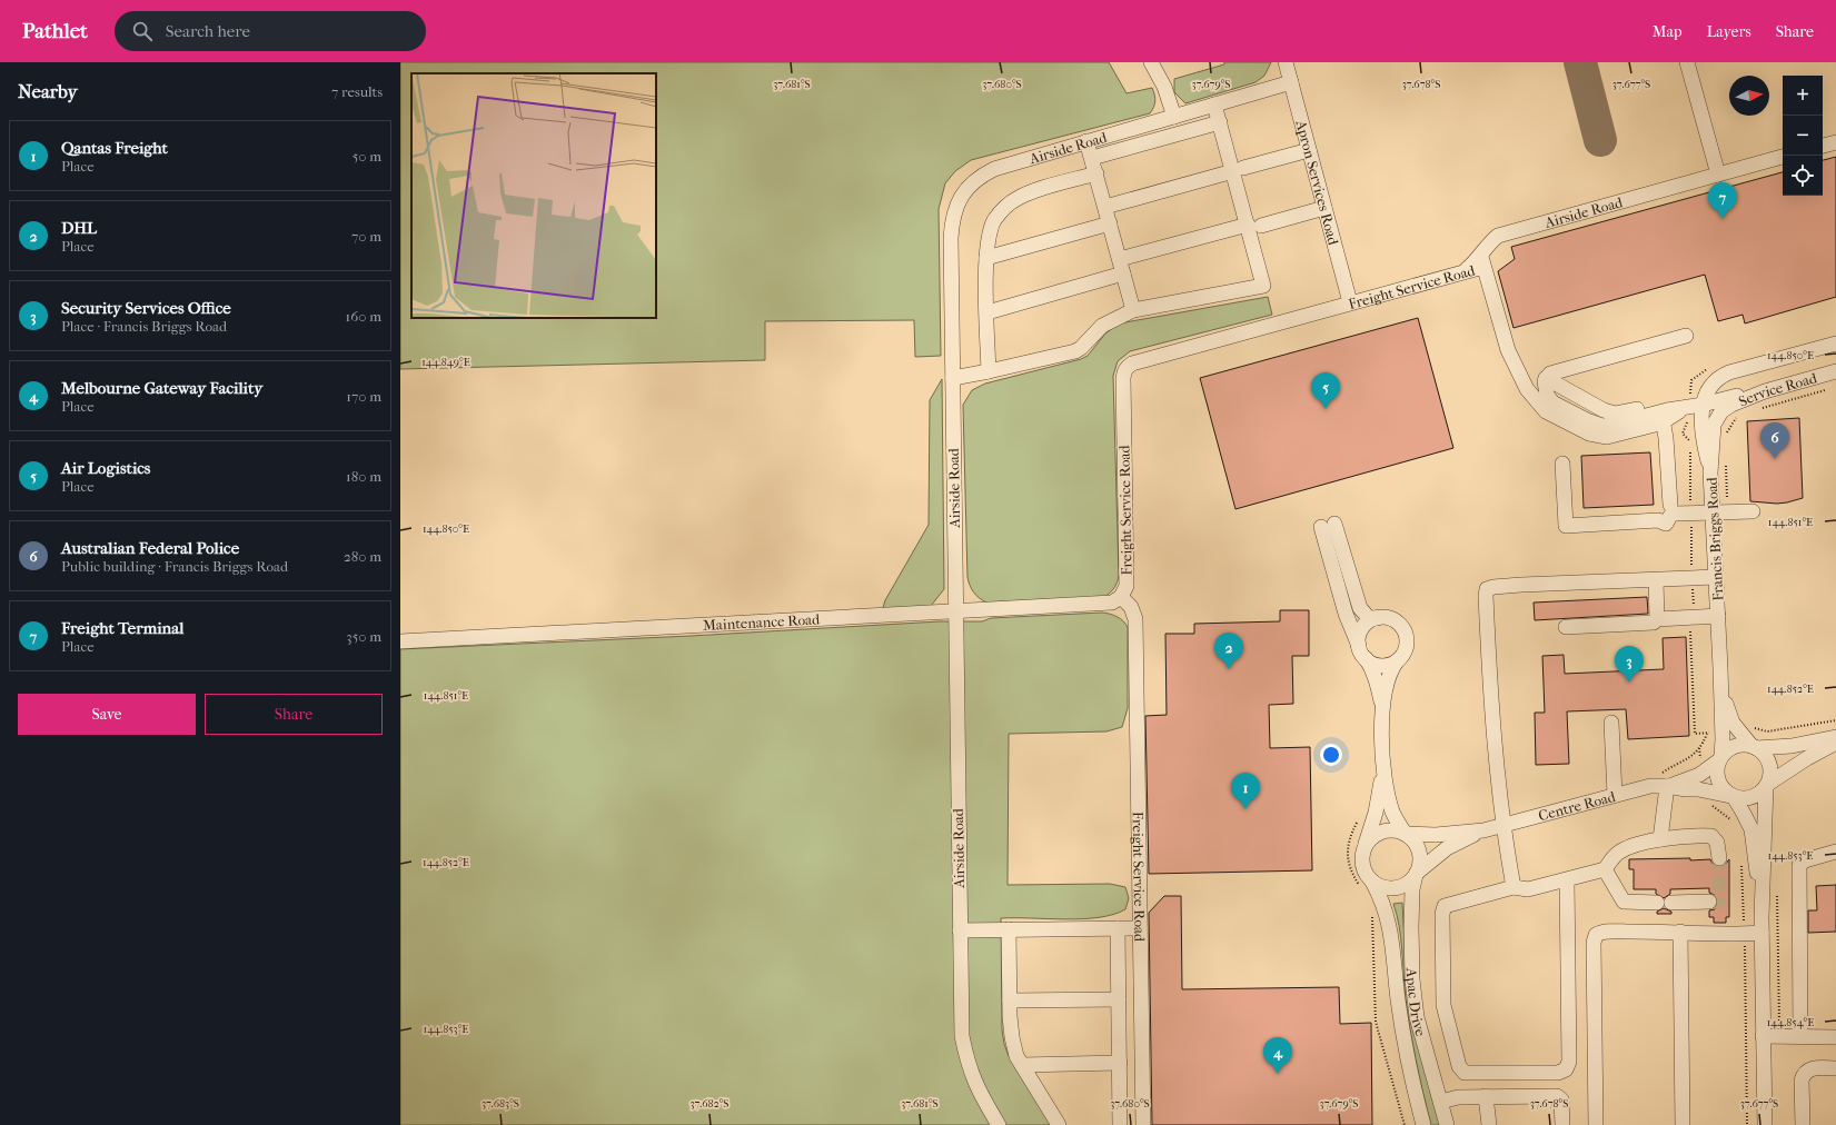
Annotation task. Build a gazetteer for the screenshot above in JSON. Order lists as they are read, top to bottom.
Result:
{
  "streets": {
    "street": [
      "Airside Road",
      "Apron Services Road",
      "Freight Service Road",
      "Service Road",
      "Francis Briggs Road",
      "Maintenance Road",
      "Centre Road",
      "Apac Drive"
    ]
  },
  "crossings": [
    ["Airside Road", "Apron Services Road"],
    ["Airside Road", "Freight Service Road"],
    ["Airside Road", "Maintenance Road"],
    ["Apron Services Road", "Freight Service Road"],
    ["Freight Service Road", "Maintenance Road"],
    ["Service Road", "Francis Briggs Road"],
    ["Francis Briggs Road", "Centre Road"],
    ["Centre Road", "Apac Drive"]
  ],
  "north": "right",
  "page": {
    "header": "Pathlet",
    "search": "Search here",
    "nav": ["Map", "Layers", "Share"],
    "heading": ["Nearby", "7 results"],
    "map_buttons": ["+", "−"],
    "list": [
      {
        "mark": "1",
        "name": "Qantas Freight",
        "note": "Place",
        "value": "50 m"
      },
      {
        "mark": "2",
        "name": "DHL",
        "note": "Place",
        "value": "70 m"
      },
      {
        "mark": "3",
        "name": "Security Services Office",
        "note": "Place · Francis Briggs Road",
        "value": "160 m"
      },
      {
        "mark": "4",
        "name": "Melbourne Gateway Facility",
        "note": "Place",
        "value": "170 m"
      },
      {
        "mark": "5",
        "name": "Air Logistics",
        "note": "Place",
        "value": "180 m"
      },
      {
        "mark": "6",
        "name": "Australian Federal Police",
        "note": "Public building · Francis Briggs Road",
        "value": "280 m"
      },
      {
        "mark": "7",
        "name": "Freight Terminal",
        "note": "Place",
        "value": "350 m"
      }
    ],
    "pins": [
      "7",
      "5",
      "6",
      "2",
      "3",
      "1",
      "4"
    ],
    "buttons": ["Save", "Share"]
  },
  "coordinates": [
    "37.681°S",
    "37.680°S",
    "37.679°S",
    "37.678°S",
    "37.677°S",
    "144.850°E",
    "144.849°E",
    "144.851°E",
    "144.852°E",
    "144.853°E",
    "144.854°E",
    "37.683°S",
    "37.682°S"
  ]
}
